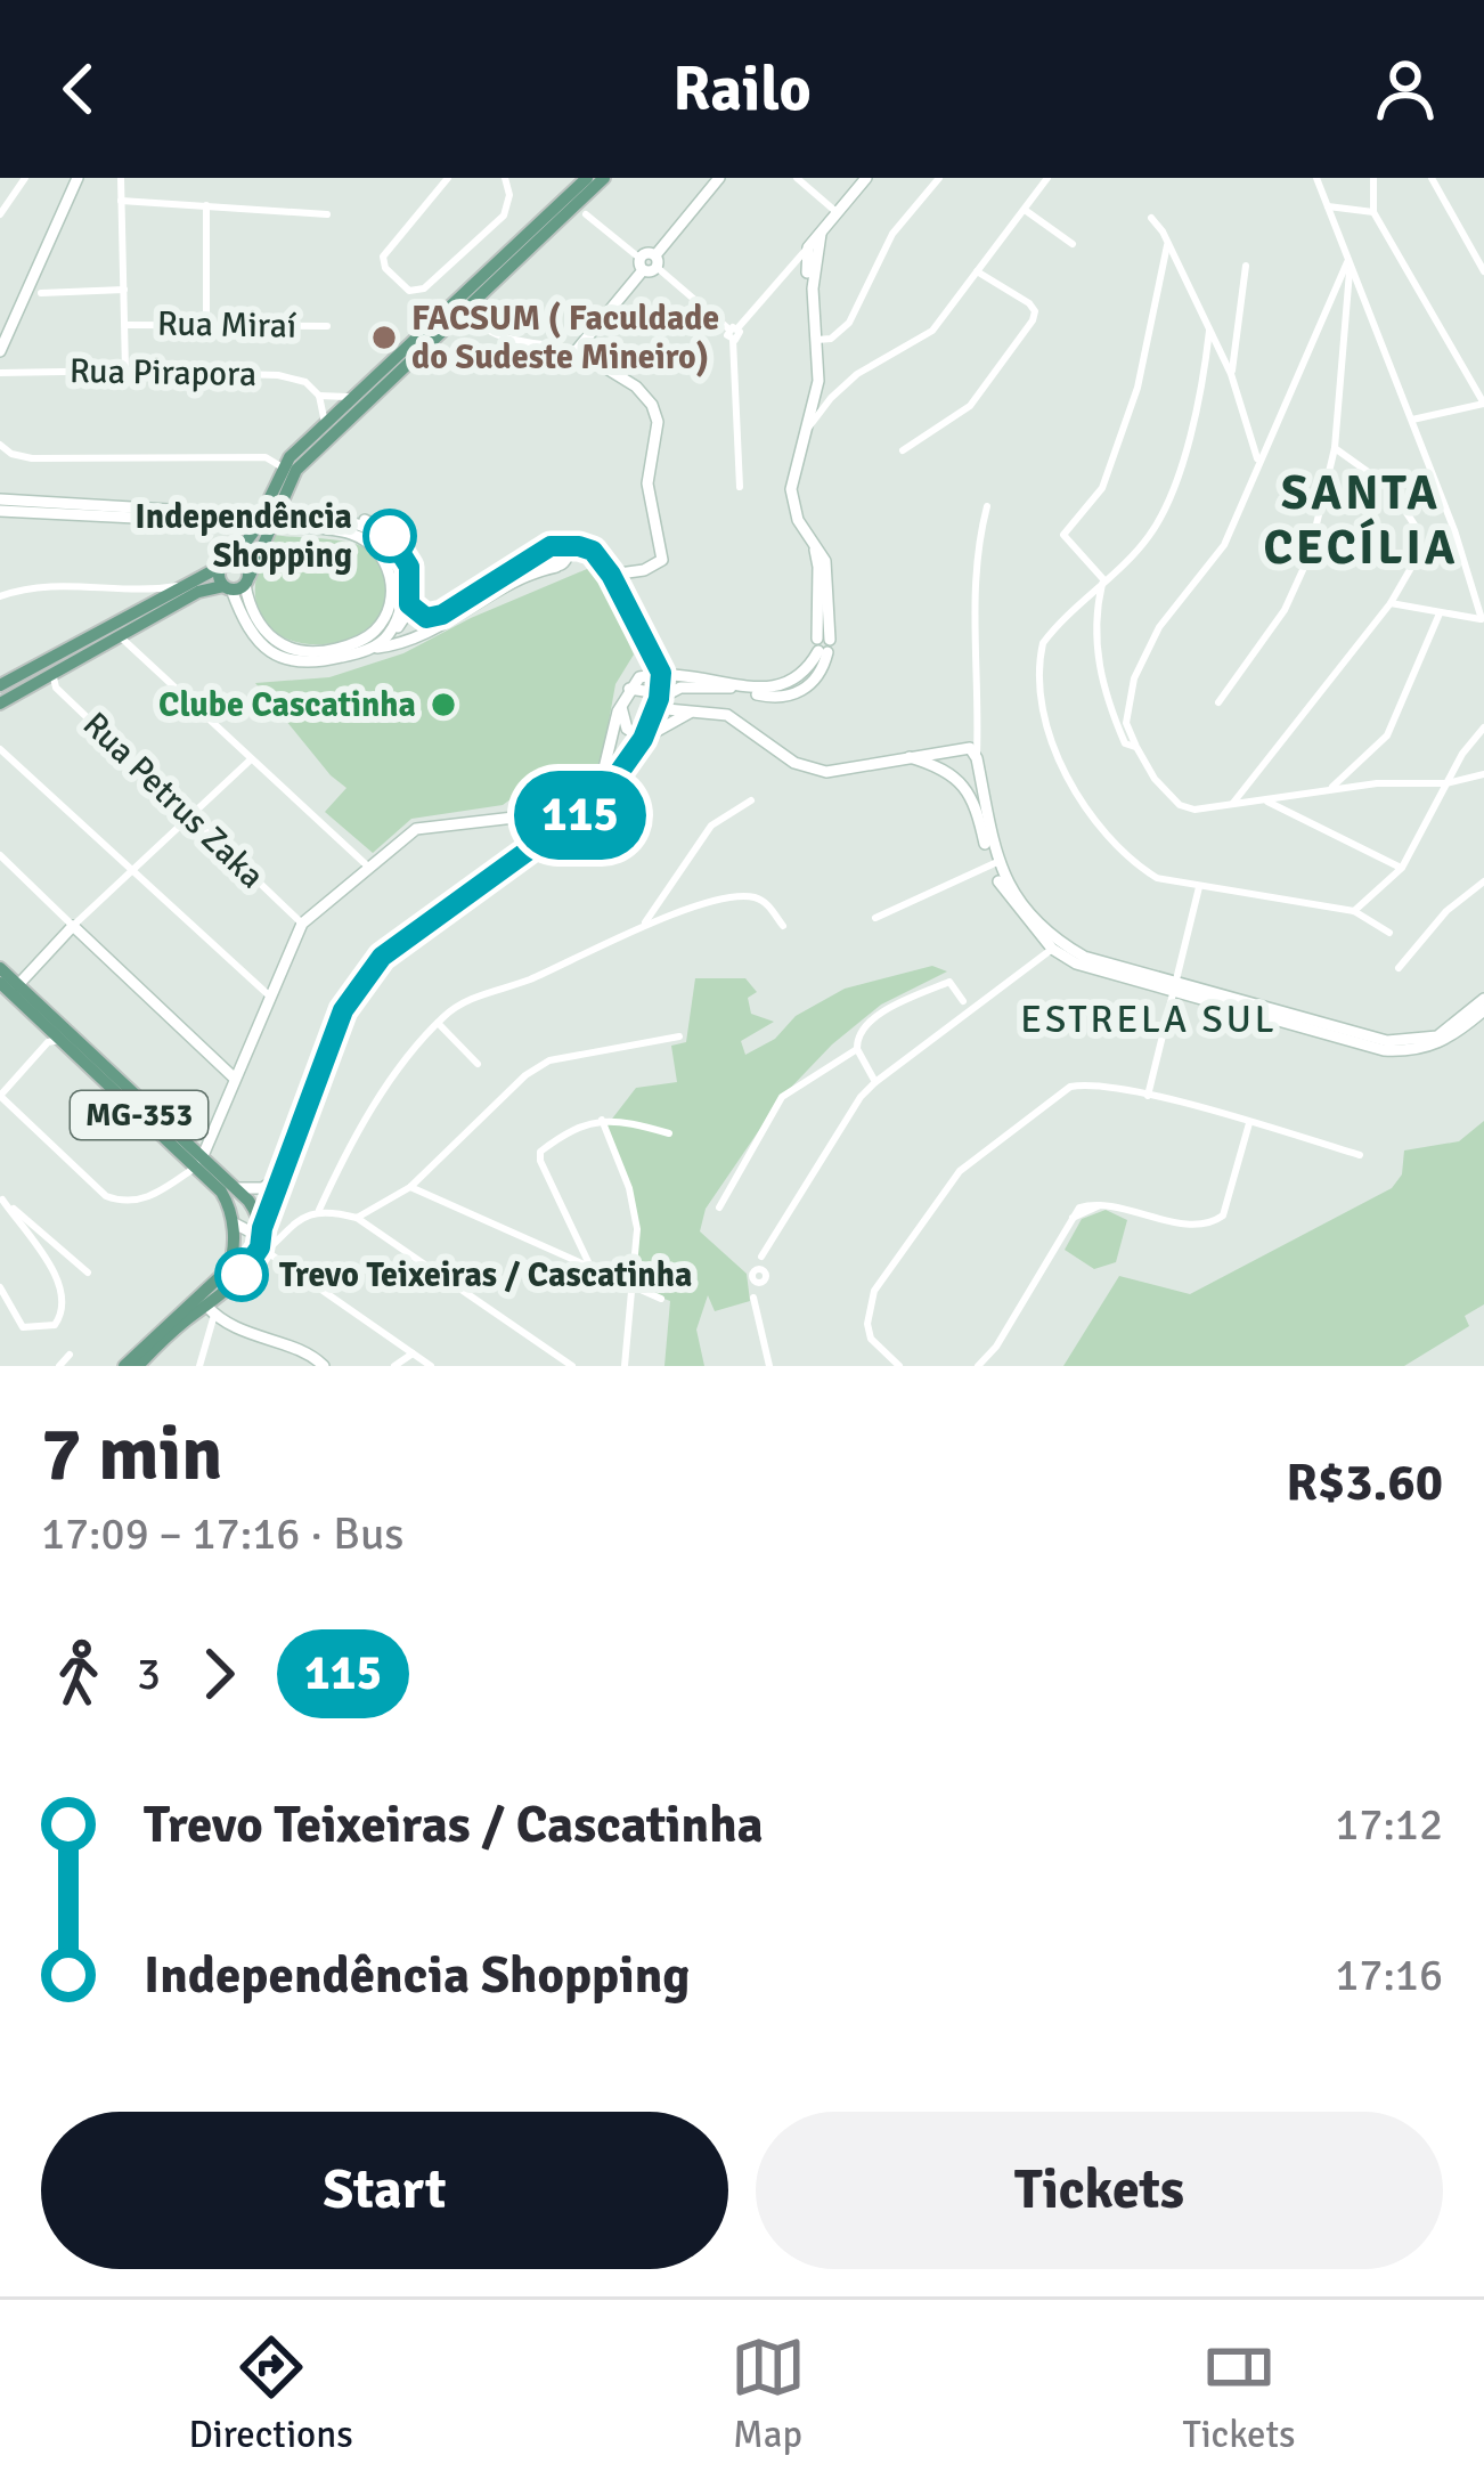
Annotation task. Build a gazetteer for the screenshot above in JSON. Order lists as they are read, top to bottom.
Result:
{
  "streets": {
    "main road": ["MG-353"],
    "street": ["Rua Miraí", "Rua Pirapora", "Rua Petrus Zaka"]
  },
  "districts": ["SANTA CECÍLIA", "ESTRELA SUL"],
  "places": [
    "FACSUM ( Faculdade do Sudeste Mineiro)",
    "Independência Shopping",
    "Clube Cascatinha",
    "Trevo Teixeiras / Cascatinha"
  ],
  "lines": ["bus line 115"],
  "page": {
    "header": "Railo",
    "on_map": "115",
    "heading": ["7 min", "17:09 – 17:16 · Bus", "R$3.60"],
    "legs": ["3", "115"],
    "list": [
      {
        "name": "Trevo Teixeiras / Cascatinha",
        "value": "17:12"
      },
      {
        "name": "Independência Shopping",
        "value": "17:16"
      }
    ],
    "buttons": ["Start", "Tickets"],
    "tabs": ["Directions", "Map", "Tickets"]
  }
}
